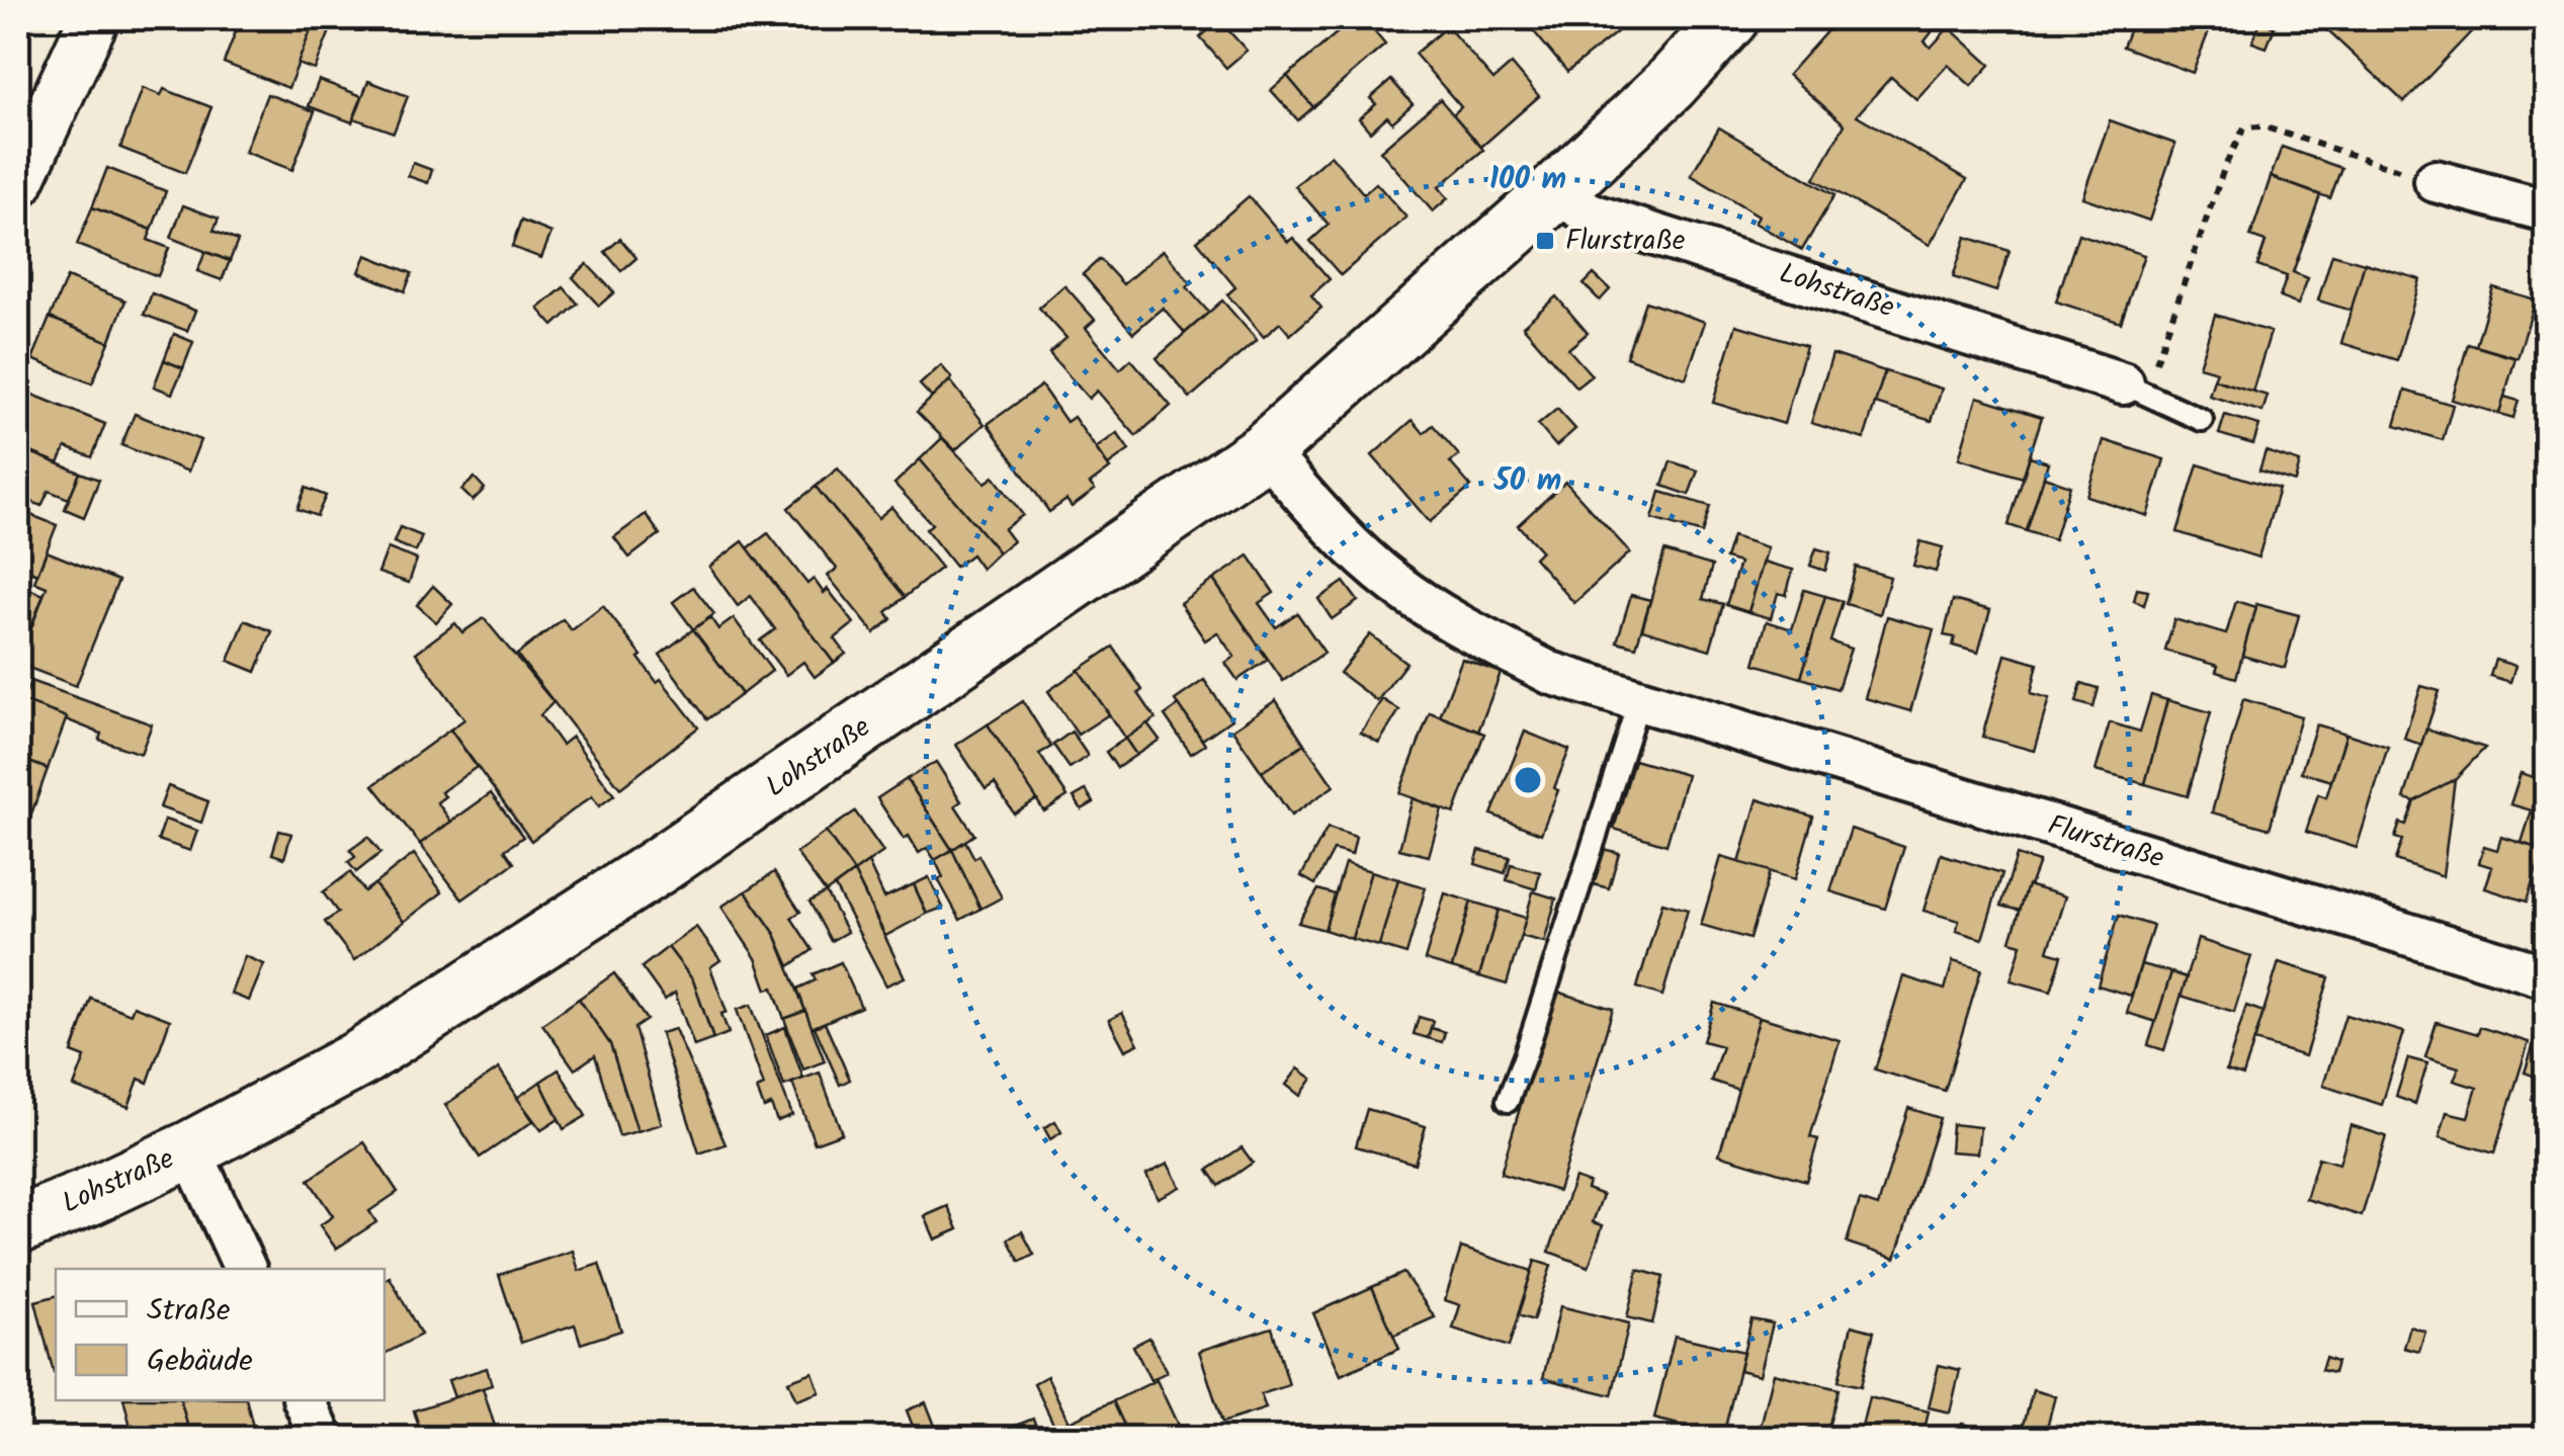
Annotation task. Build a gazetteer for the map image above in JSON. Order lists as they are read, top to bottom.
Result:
{
  "streets": {
    "main road": ["Lohstraße"],
    "street": ["Flurstraße"]
  },
  "crossings": [
    ["Lohstraße", "Flurstraße"]
  ],
  "places": {
    "transit": ["Flurstraße"]
  },
  "legend": ["Straße", "Gebäude"],
  "rings": ["100 m", "50 m"]
}
